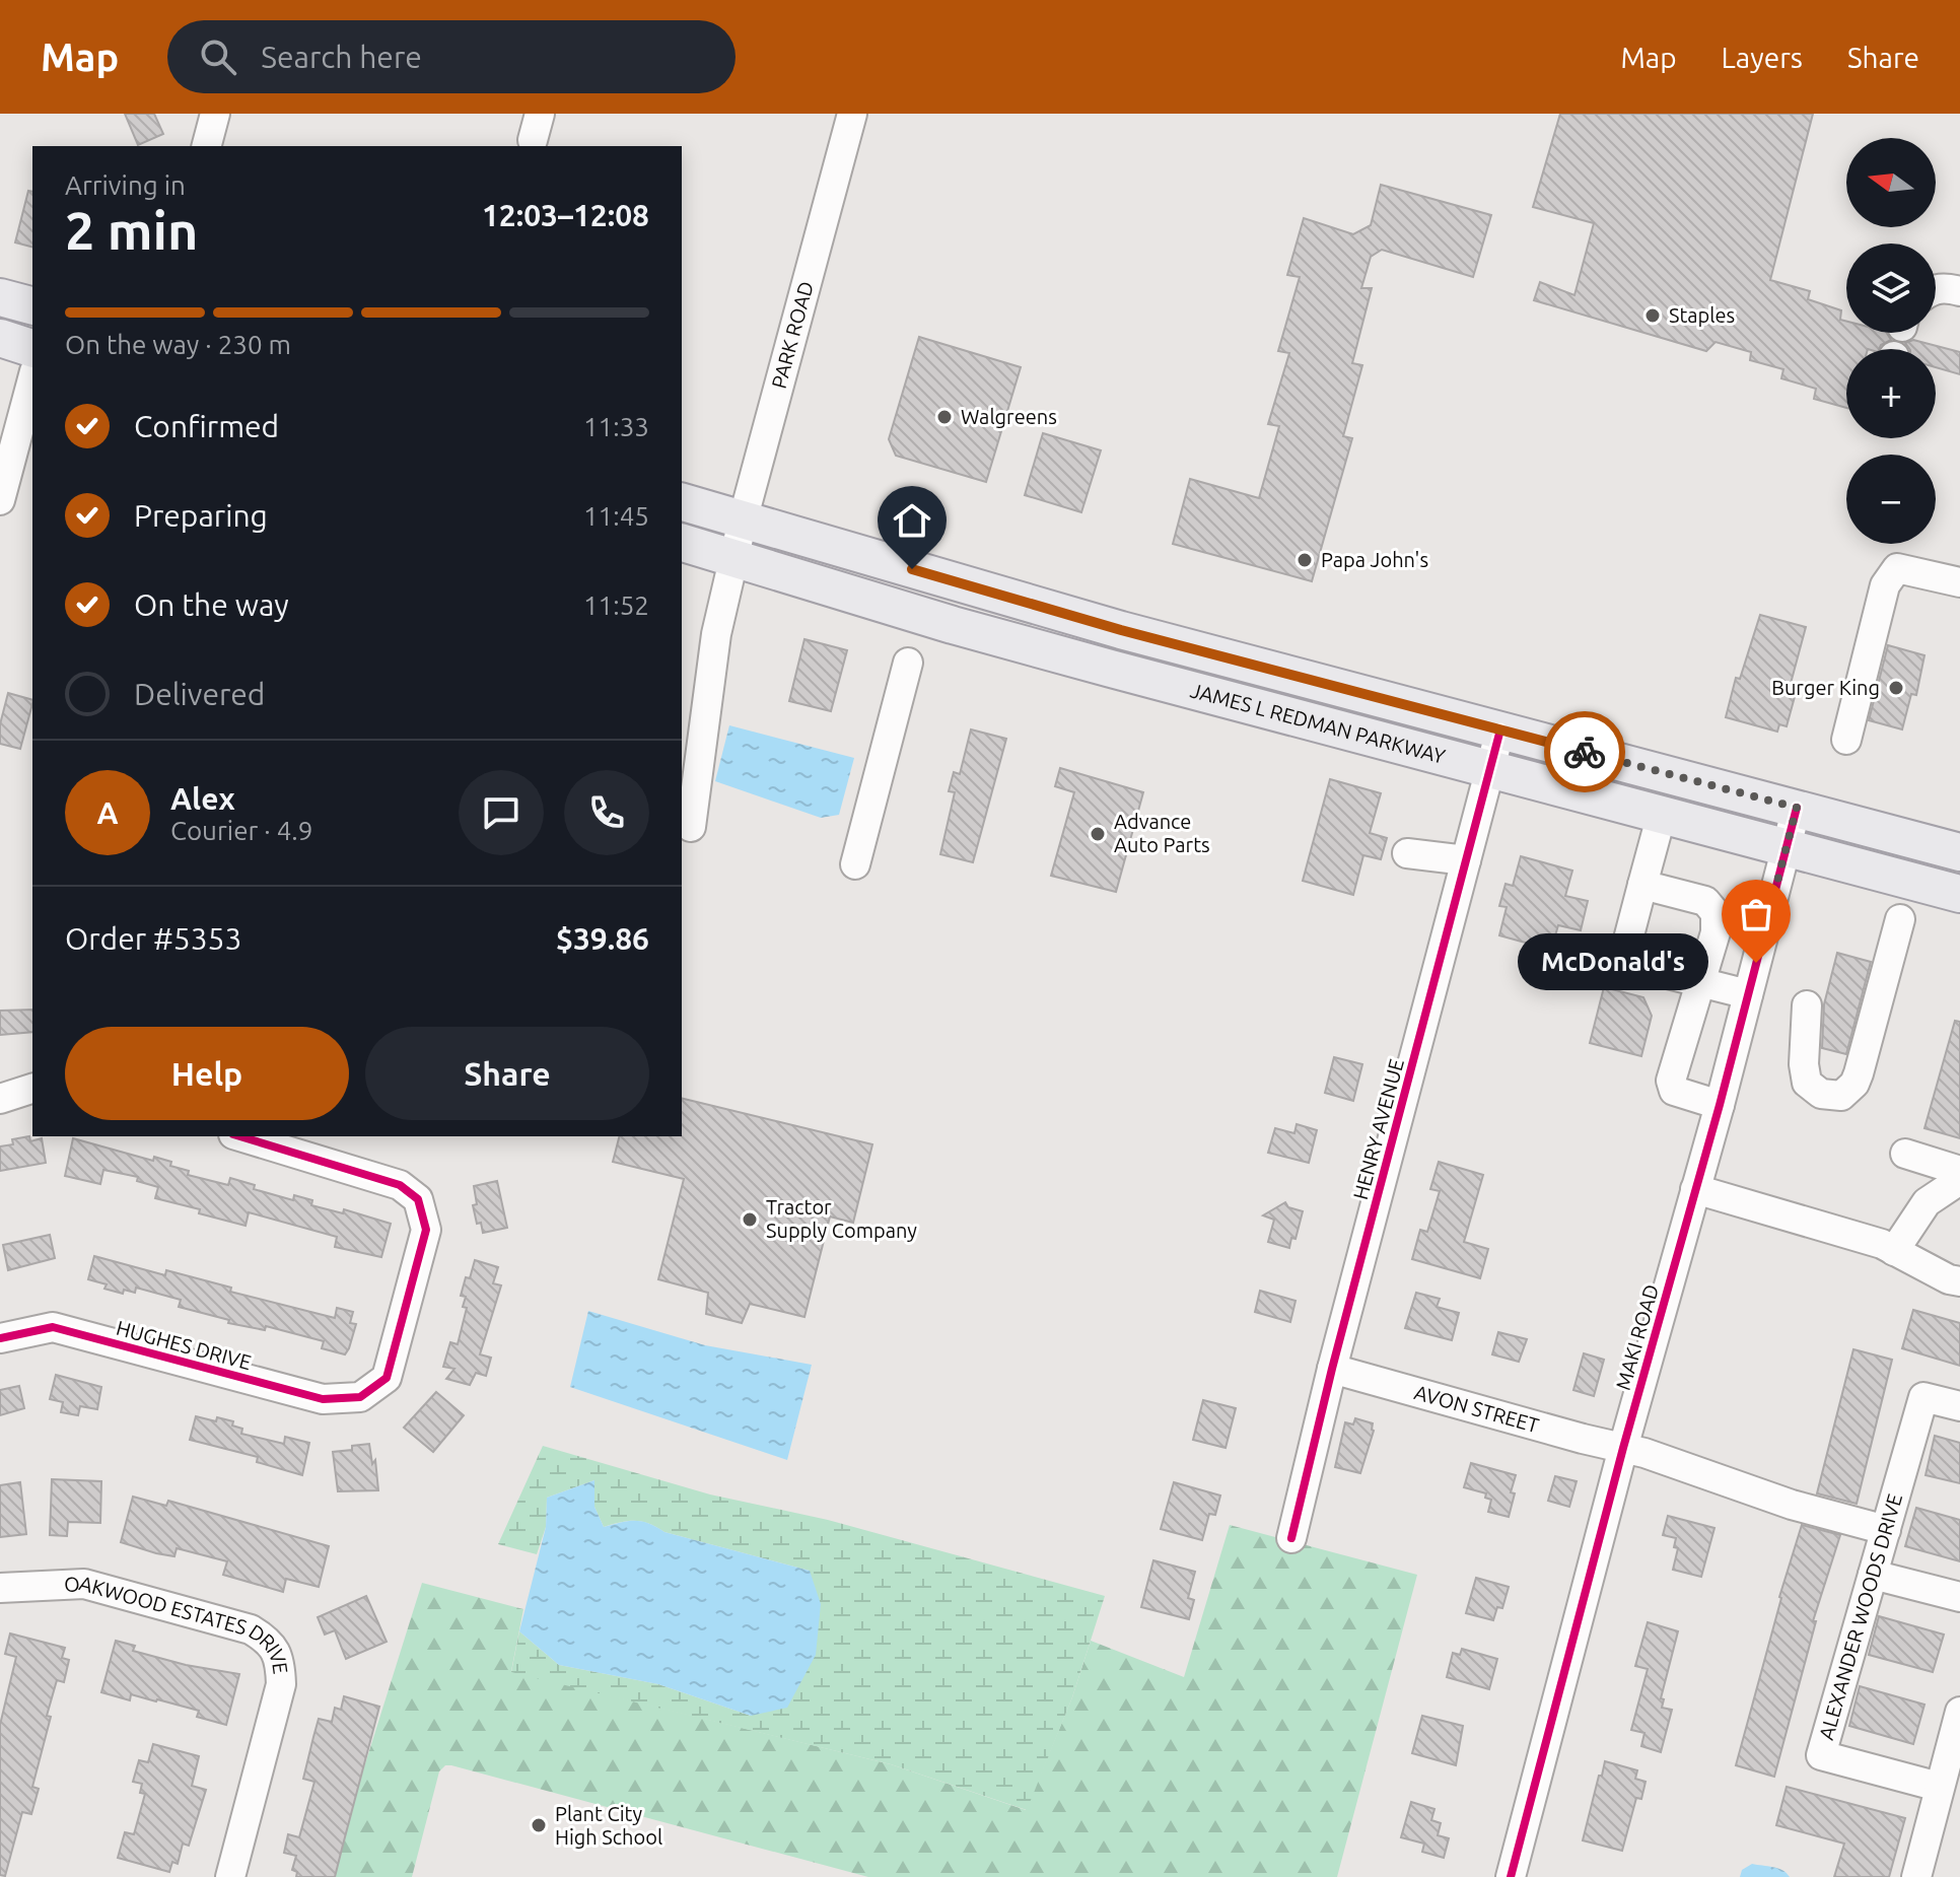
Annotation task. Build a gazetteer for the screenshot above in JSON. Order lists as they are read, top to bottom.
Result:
{
  "streets": {
    "main road": ["JAMES L REDMAN PARKWAY"],
    "street": [
      "PARK ROAD",
      "HENRY AVENUE",
      "MAKI ROAD",
      "HUGHES DRIVE",
      "AVON STREET",
      "ALEXANDER WOODS DRIVE",
      "OAKWOOD ESTATES DRIVE"
    ]
  },
  "crossings": [
    ["PARK ROAD", "JAMES L REDMAN PARKWAY"],
    ["JAMES L REDMAN PARKWAY", "HENRY AVENUE"],
    ["JAMES L REDMAN PARKWAY", "MAKI ROAD"],
    ["HENRY AVENUE", "AVON STREET"],
    ["MAKI ROAD", "AVON STREET"],
    ["AVON STREET", "ALEXANDER WOODS DRIVE"]
  ],
  "places": [
    "Staples",
    "Walgreens",
    "Papa John's",
    "Burger King",
    "Advance Auto Parts",
    "McDonald's",
    "Tractor Supply Company",
    "Plant City High School"
  ],
  "north": "left",
  "page": {
    "header": "Map",
    "search": "Search here",
    "nav": ["Map", "Layers", "Share"],
    "map_buttons": ["+", "−"],
    "heading": ["2 min", "Arriving in", "12:03–12:08"],
    "panel": [
      "Alex",
      "Courier · 4.9",
      "Order #5353",
      "$39.86"
    ],
    "bar": "On the way · 230 m",
    "list": [
      ["Confirmed", "11:33"],
      ["Preparing", "11:45"],
      ["On the way", "11:52"],
      "Delivered"
    ],
    "round": "A",
    "bubble": "McDonald's",
    "buttons": ["Help", "Share"]
  }
}
